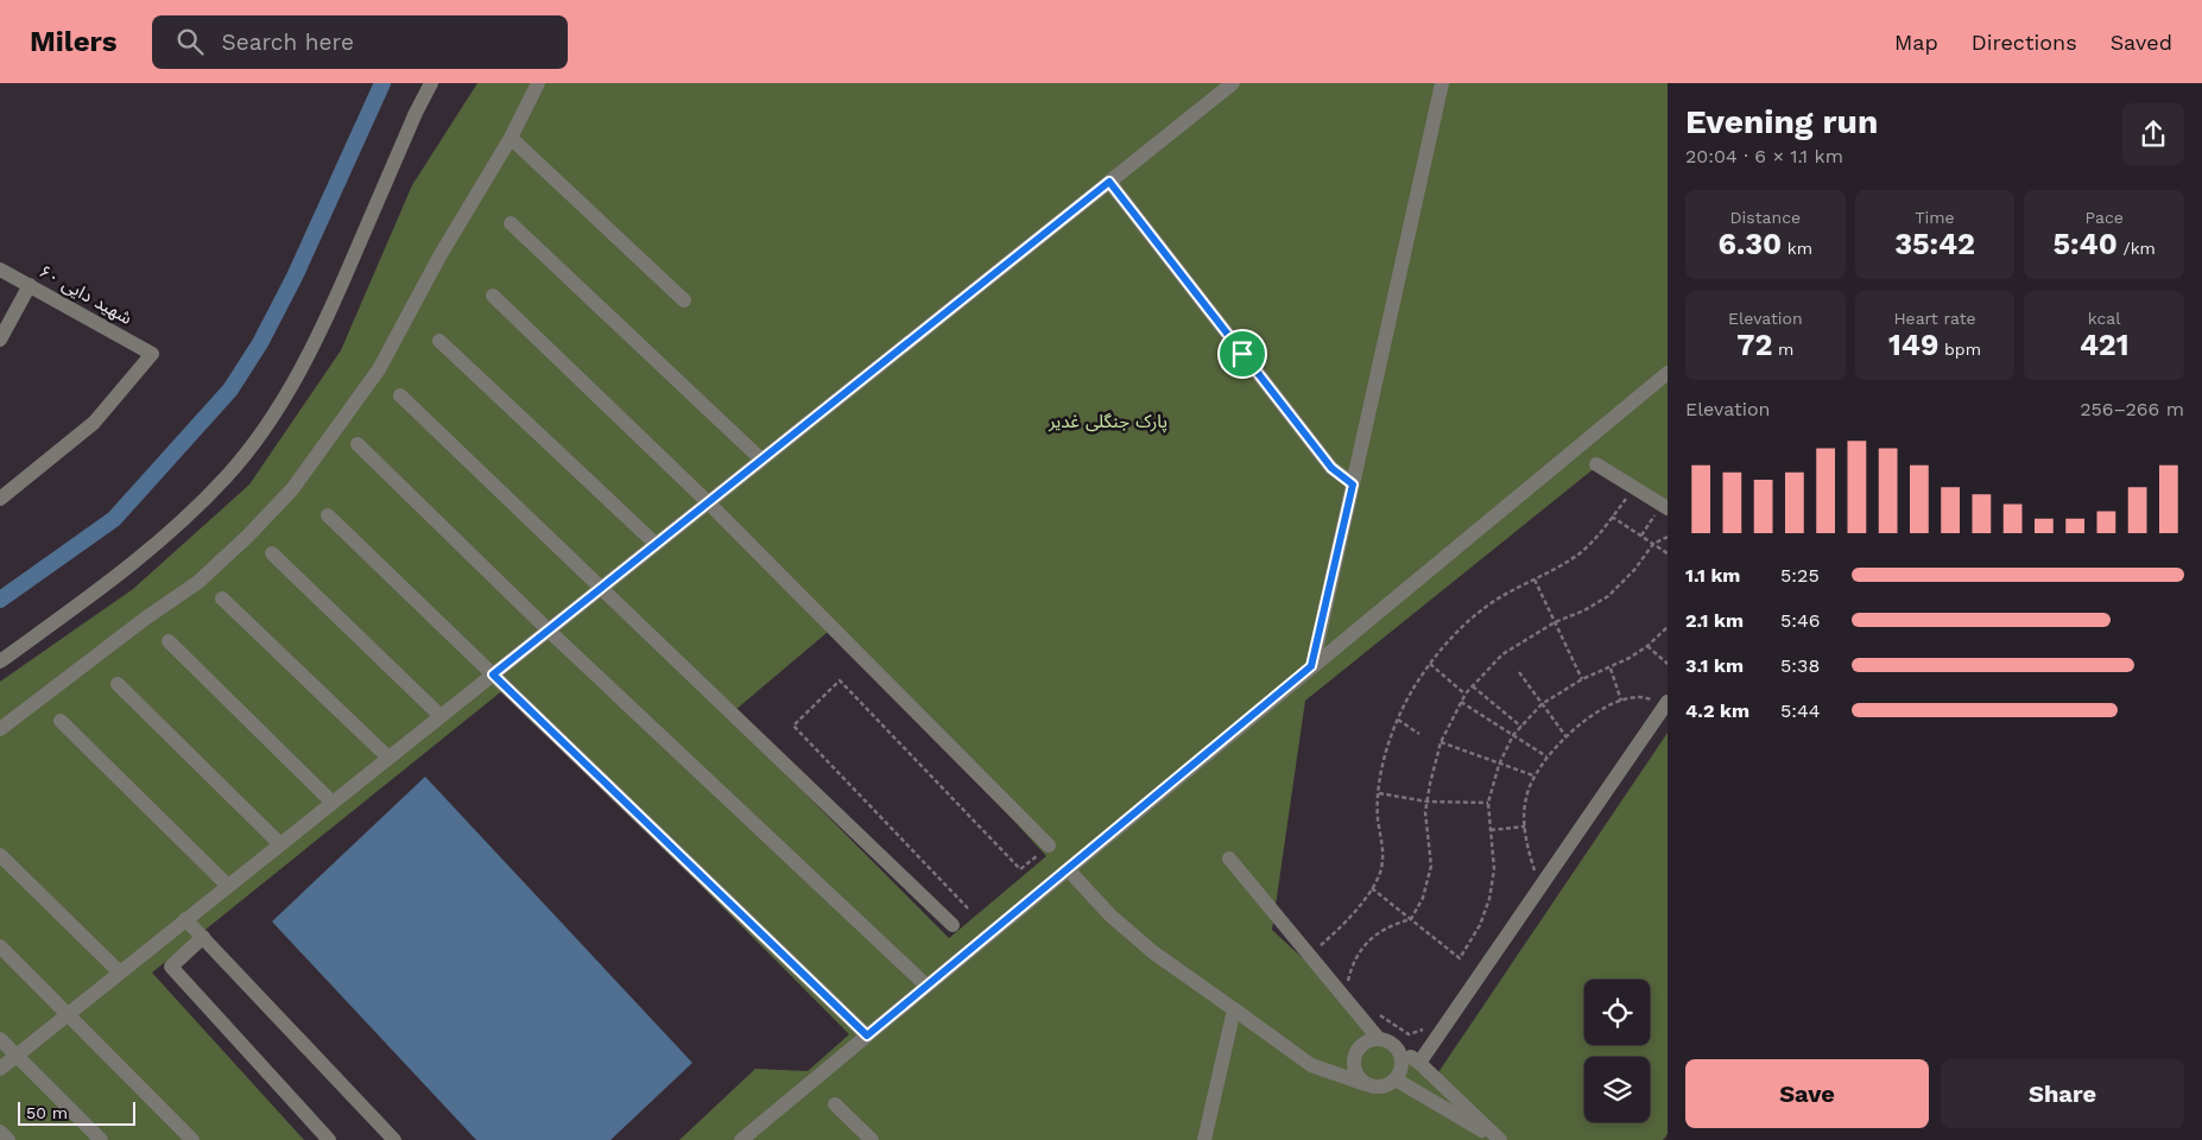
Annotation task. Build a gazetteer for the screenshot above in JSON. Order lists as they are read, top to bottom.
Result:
{
  "streets": {
    "street": ["شهید دایی ۶۰"]
  },
  "parks": ["پارک جنگلی غدیر"],
  "scale_bar": "50 m",
  "page": {
    "header": "Milers",
    "search": "Search here",
    "nav": ["Map", "Directions", "Saved"],
    "heading": ["Evening run", "20:04 · 6 × 1.1 km"],
    "stats": [
      ["Distance", "6.30 km"],
      ["Time", "35:42"],
      ["Pace", "5:40 /km"],
      ["Elevation", "72 m"],
      ["Heart rate", "149 bpm"],
      ["kcal", "421"]
    ],
    "chart": ["Elevation", "256–266 m"],
    "list": [
      {
        "name": "1.1 km",
        "note": "5:25"
      },
      {
        "name": "2.1 km",
        "note": "5:46"
      },
      {
        "name": "3.1 km",
        "note": "5:38"
      },
      {
        "name": "4.2 km",
        "note": "5:44"
      }
    ],
    "buttons": ["Save", "Share"],
    "scale": "50 m"
  }
}
